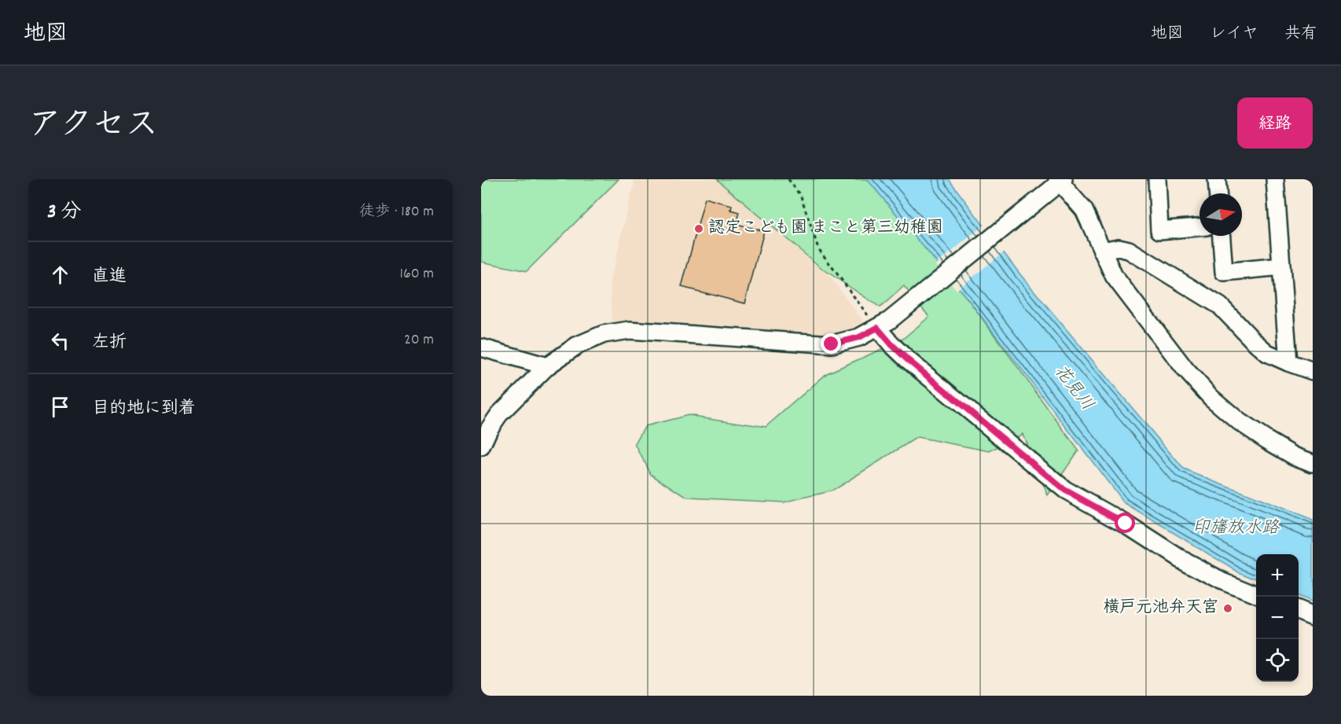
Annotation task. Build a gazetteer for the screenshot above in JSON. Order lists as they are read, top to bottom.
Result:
{
  "water": ["花見川", "印旛放水路"],
  "places": ["認定こども園 まこと第三幼稚園", "横戸元池弁天宮"],
  "north": "right",
  "page": {
    "header": "地図",
    "nav": ["地図", "レイヤ", "共有"],
    "title": "アクセス",
    "buttons": "経路",
    "heading": ["3 分", "徒歩 · 180 m"],
    "list": [
      ["直進", "160 m"],
      ["左折", "20 m"],
      "目的地に到着"
    ],
    "map_buttons": ["+", "−"]
  }
}
